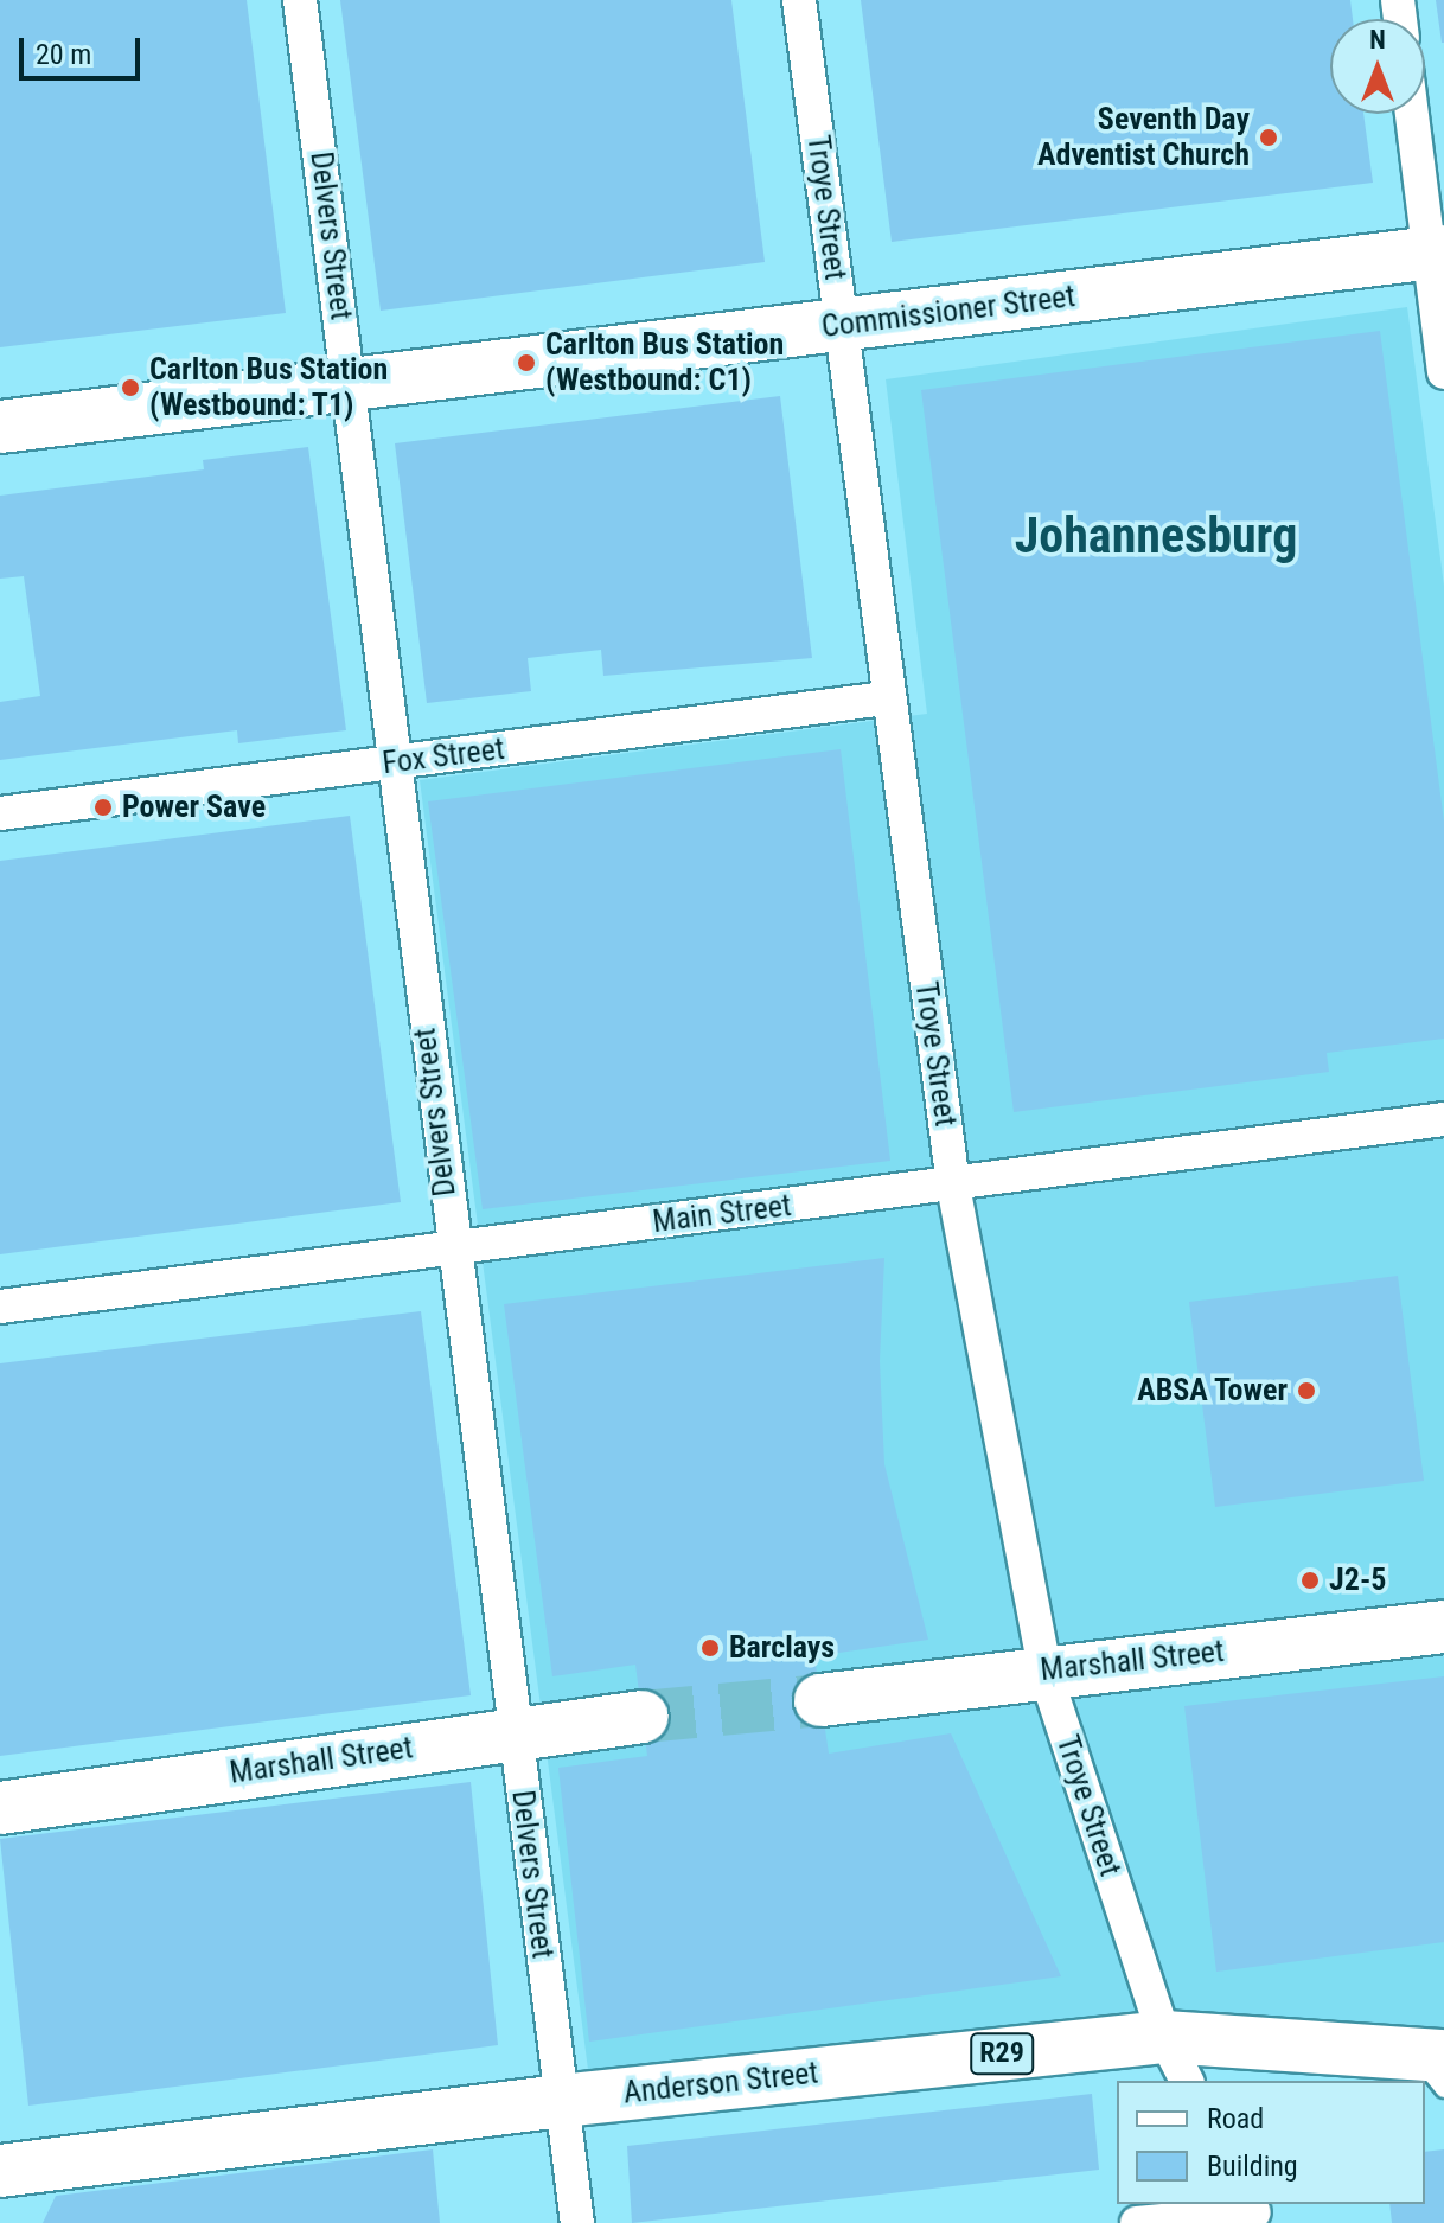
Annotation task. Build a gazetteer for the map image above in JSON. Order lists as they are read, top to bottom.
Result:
{
  "streets": {
    "main road": [
      "Commissioner Street",
      "Marshall Street",
      "R29",
      "Anderson Street"
    ],
    "street": [
      "Troye Street",
      "Delvers Street",
      "Fox Street",
      "Main Street"
    ]
  },
  "crossings": [
    ["Troye Street", "Commissioner Street"],
    ["Troye Street", "Fox Street"],
    ["Troye Street", "Main Street"],
    ["Troye Street", "Marshall Street"],
    ["Troye Street", "Anderson Street"],
    ["Delvers Street", "Commissioner Street"],
    ["Delvers Street", "Fox Street"],
    ["Delvers Street", "Main Street"],
    ["Delvers Street", "Marshall Street"],
    ["Delvers Street", "Anderson Street"]
  ],
  "districts": ["Johannesburg"],
  "places": [
    "Seventh Day Adventist Church",
    "Carlton Bus Station (Westbound: C1)",
    "Carlton Bus Station (Westbound: T1)",
    "Power Save",
    "ABSA Tower",
    "J2-5",
    "Barclays"
  ],
  "legend": ["Road", "Building"],
  "scale_bar": "20 m",
  "north": "top"
}
